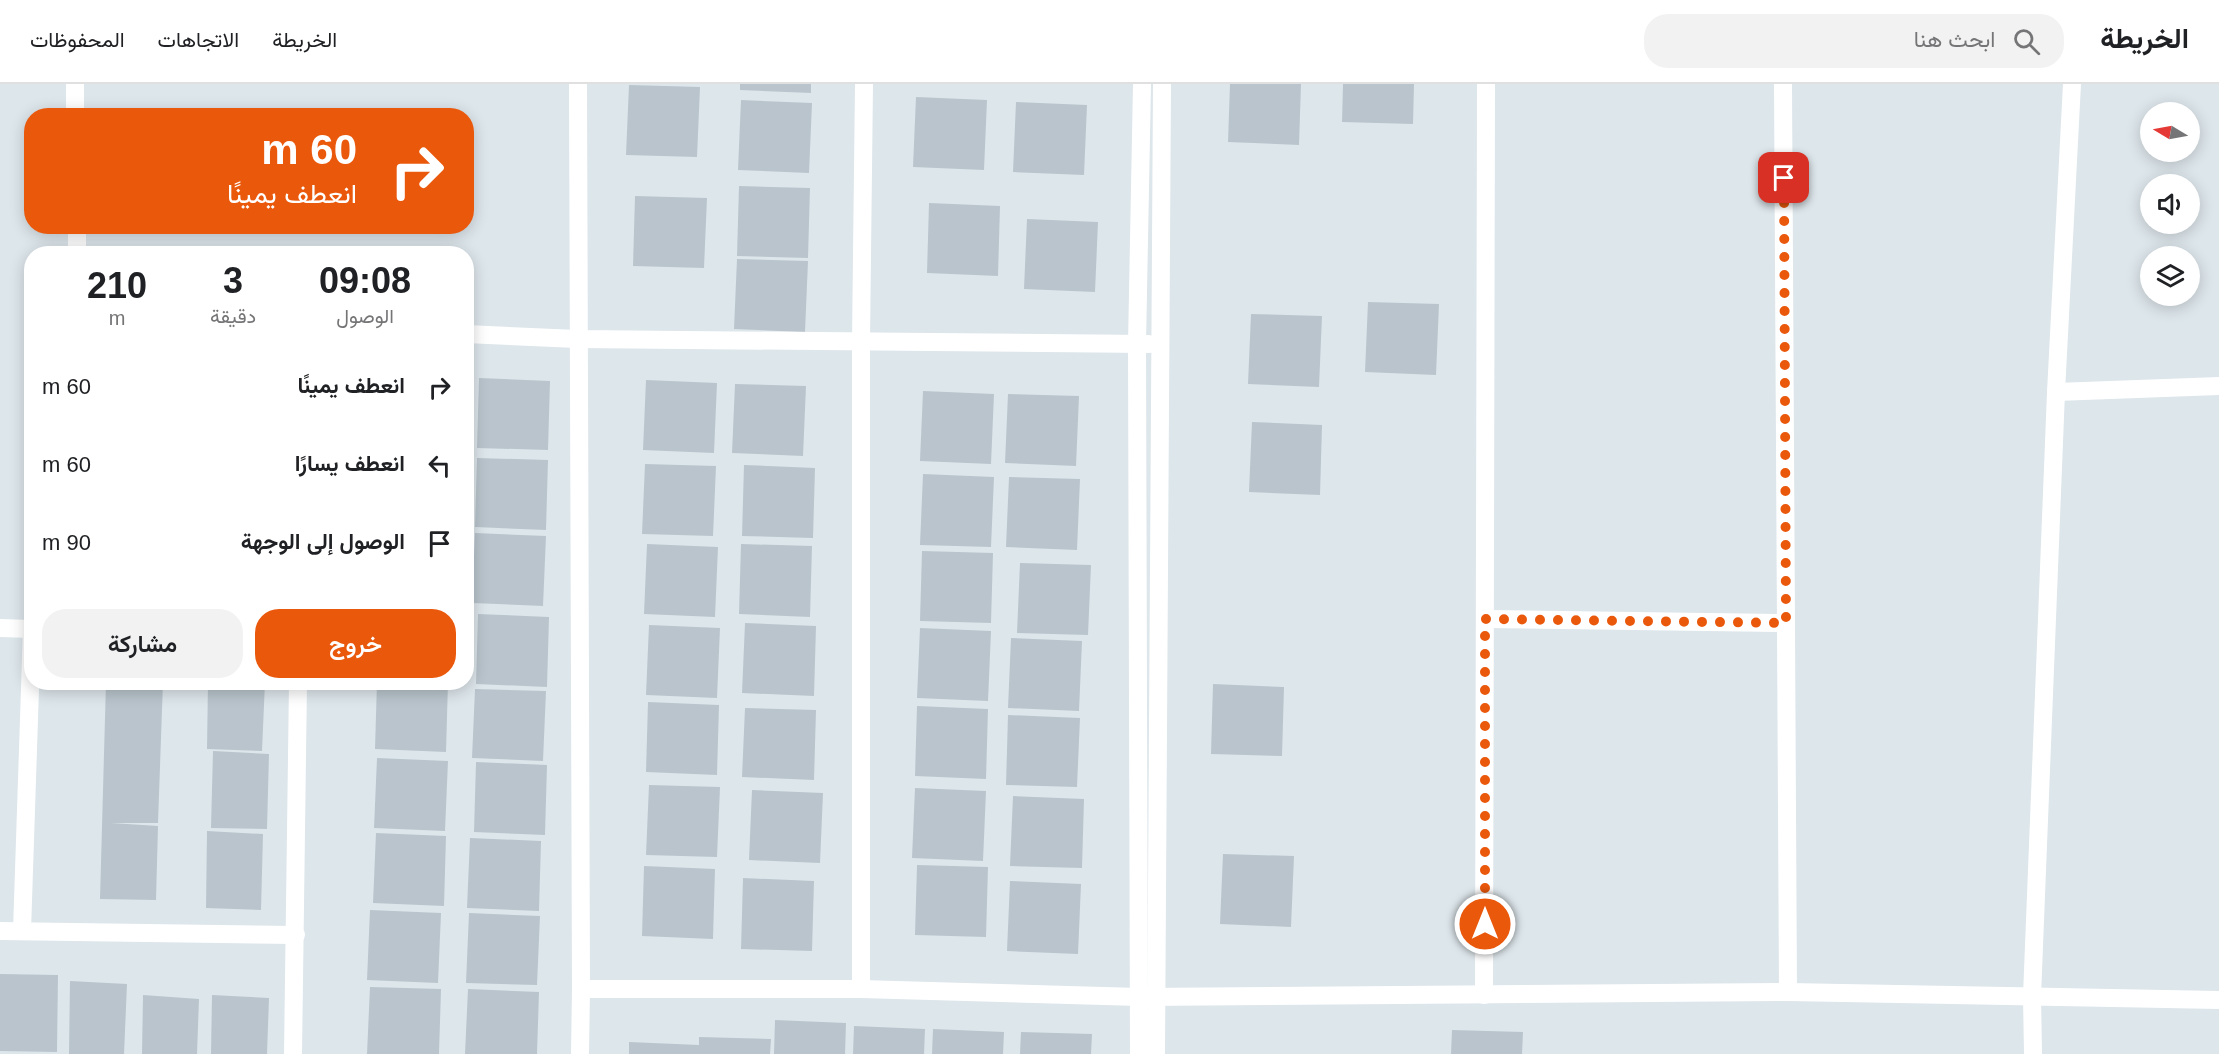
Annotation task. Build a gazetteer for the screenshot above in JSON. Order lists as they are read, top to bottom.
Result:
{
  "north": "left",
  "page": {
    "header": "الخريطة",
    "search": "ابحث هنا",
    "nav": ["الخريطة", "الاتجاهات", "المحفوظات"],
    "turn": ["60 m", "انعطف يمينًا"],
    "eta": [
      "09:08",
      "الوصول",
      "3",
      "دقيقة",
      "210",
      "m"
    ],
    "list": [
      {
        "name": "انعطف يمينًا",
        "value": "60 m"
      },
      {
        "name": "انعطف يسارًا",
        "value": "60 m"
      },
      {
        "name": "الوصول إلى الوجهة",
        "value": "90 m"
      }
    ],
    "buttons": ["خروج", "مشاركة"]
  }
}
